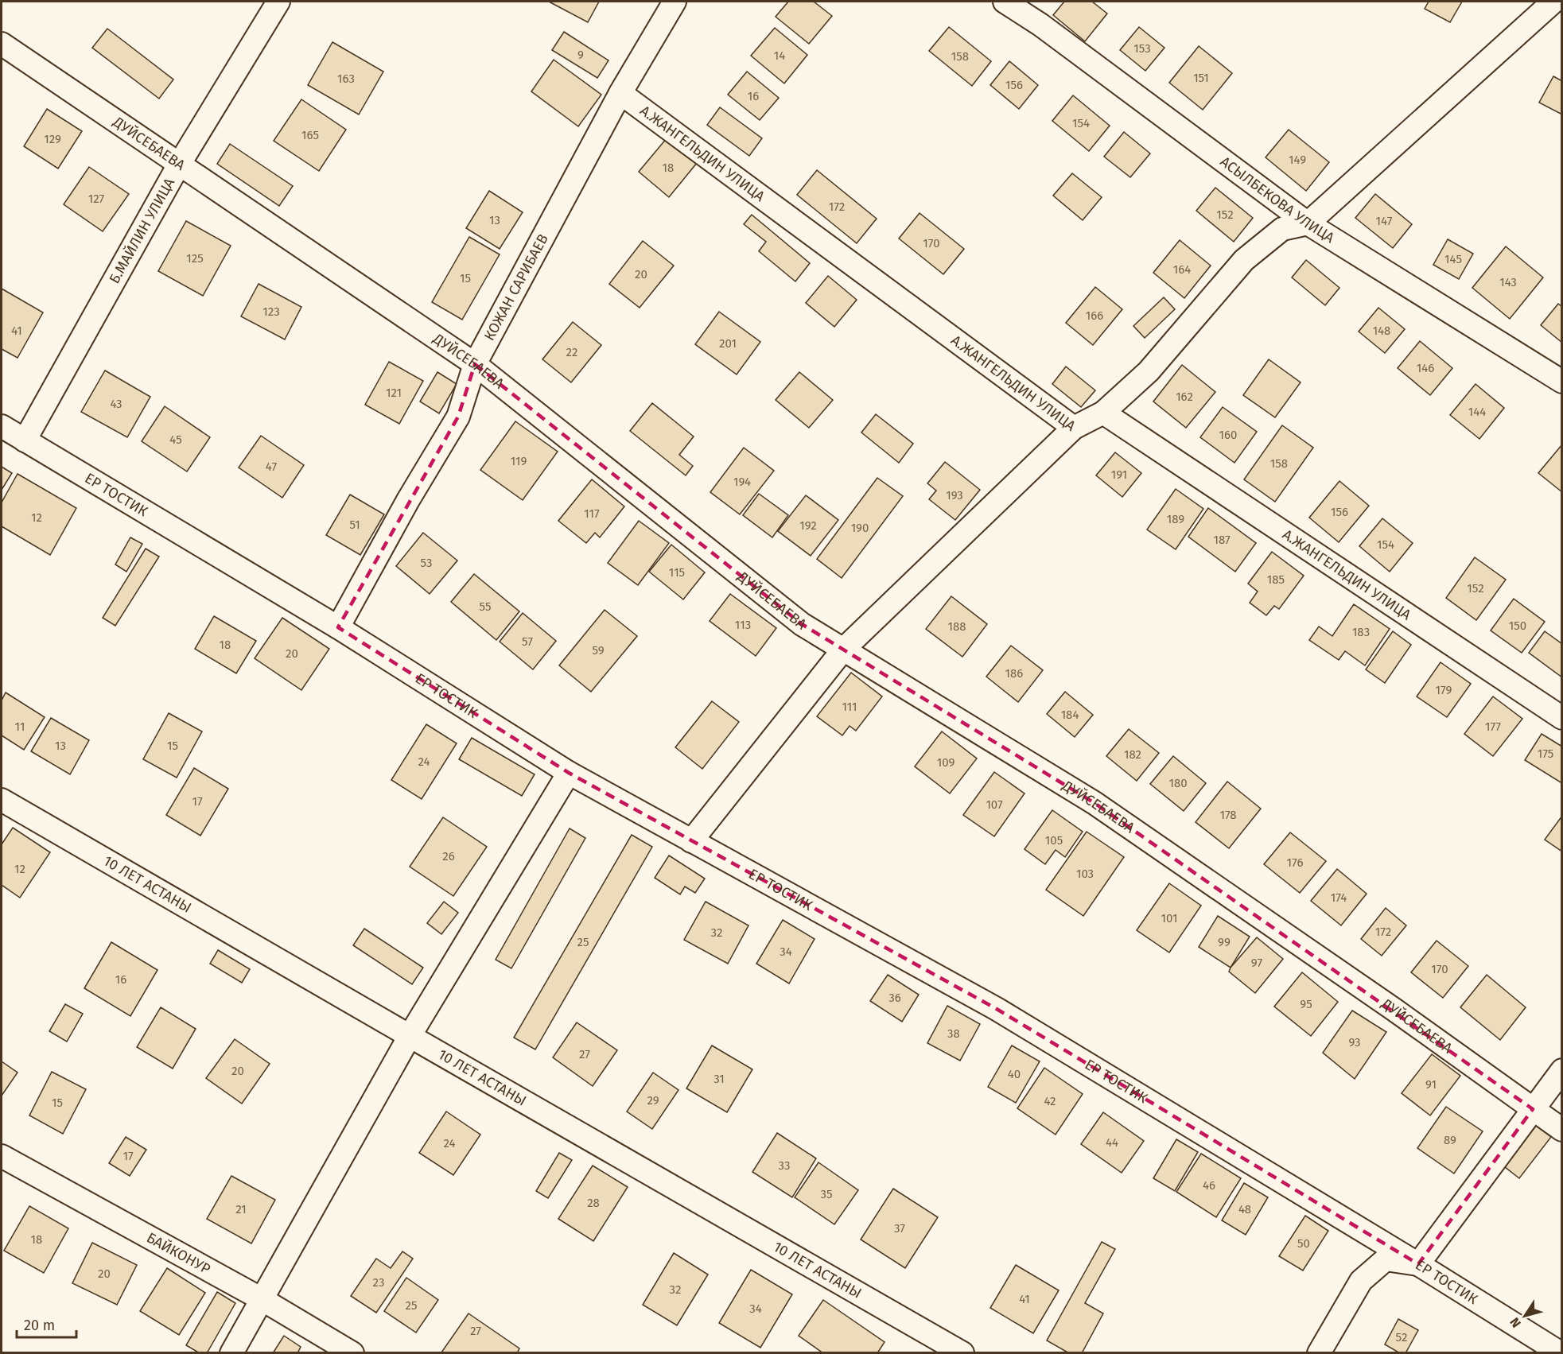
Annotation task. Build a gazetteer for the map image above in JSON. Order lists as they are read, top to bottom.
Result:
{
  "streets": {
    "street": [
      "ДУЙСЕБАЕВА",
      "А.ЖАНГЕЛЬДИН УЛИЦА",
      "АСЫЛБЕКОВА УЛИЦА",
      "Б.МАЙЛИН УЛИЦА",
      "КОЖАН САРИБАЕВ",
      "ЕР ТОСТИК",
      "10 ЛЕТ АСТАНЫ",
      "БАЙКОНУР"
    ]
  },
  "crossings": [
    ["ДУЙСЕБАЕВА", "Б.МАЙЛИН УЛИЦА"],
    ["ДУЙСЕБАЕВА", "КОЖАН САРИБАЕВ"],
    ["А.ЖАНГЕЛЬДИН УЛИЦА", "КОЖАН САРИБАЕВ"],
    ["Б.МАЙЛИН УЛИЦА", "ЕР ТОСТИК"],
    ["КОЖАН САРИБАЕВ", "ЕР ТОСТИК"]
  ],
  "house_numbers": [
    "153",
    "9",
    "14",
    "158",
    "151",
    "163",
    "156",
    "16",
    "154",
    "165",
    "129",
    "149",
    "18",
    "127",
    "172",
    "152",
    "13",
    "147",
    "170",
    "125",
    "145",
    "164",
    "20",
    "15",
    "143",
    "123",
    "166",
    "41",
    "148",
    "201",
    "22",
    "146",
    "121",
    "162",
    "43",
    "144",
    "160",
    "45",
    "119",
    "158",
    "47",
    "191",
    "194",
    "193",
    "156",
    "117",
    "12",
    "189",
    "51",
    "192",
    "190",
    "187",
    "154",
    "53",
    "115",
    "185",
    "152",
    "55",
    "113",
    "150",
    "188",
    "183",
    "57",
    "18",
    "59",
    "20",
    "186",
    "179",
    "111",
    "184",
    "11",
    "177",
    "13",
    "15",
    "175",
    "182",
    "24",
    "109",
    "180",
    "17",
    "107",
    "178",
    "105",
    "26",
    "176",
    "12",
    "103",
    "174",
    "101",
    "172",
    "32",
    "25",
    "99",
    "34",
    "97",
    "170",
    "16",
    "36",
    "95",
    "38",
    "93",
    "27",
    "20",
    "40",
    "31",
    "91",
    "29",
    "42",
    "15",
    "89",
    "44",
    "24",
    "17",
    "33",
    "46",
    "35",
    "28",
    "21",
    "48",
    "37",
    "18",
    "50",
    "20",
    "23",
    "32",
    "41",
    "25",
    "34",
    "27",
    "52"
  ],
  "scale_bar": "20 m",
  "north": "bottom left"
}
